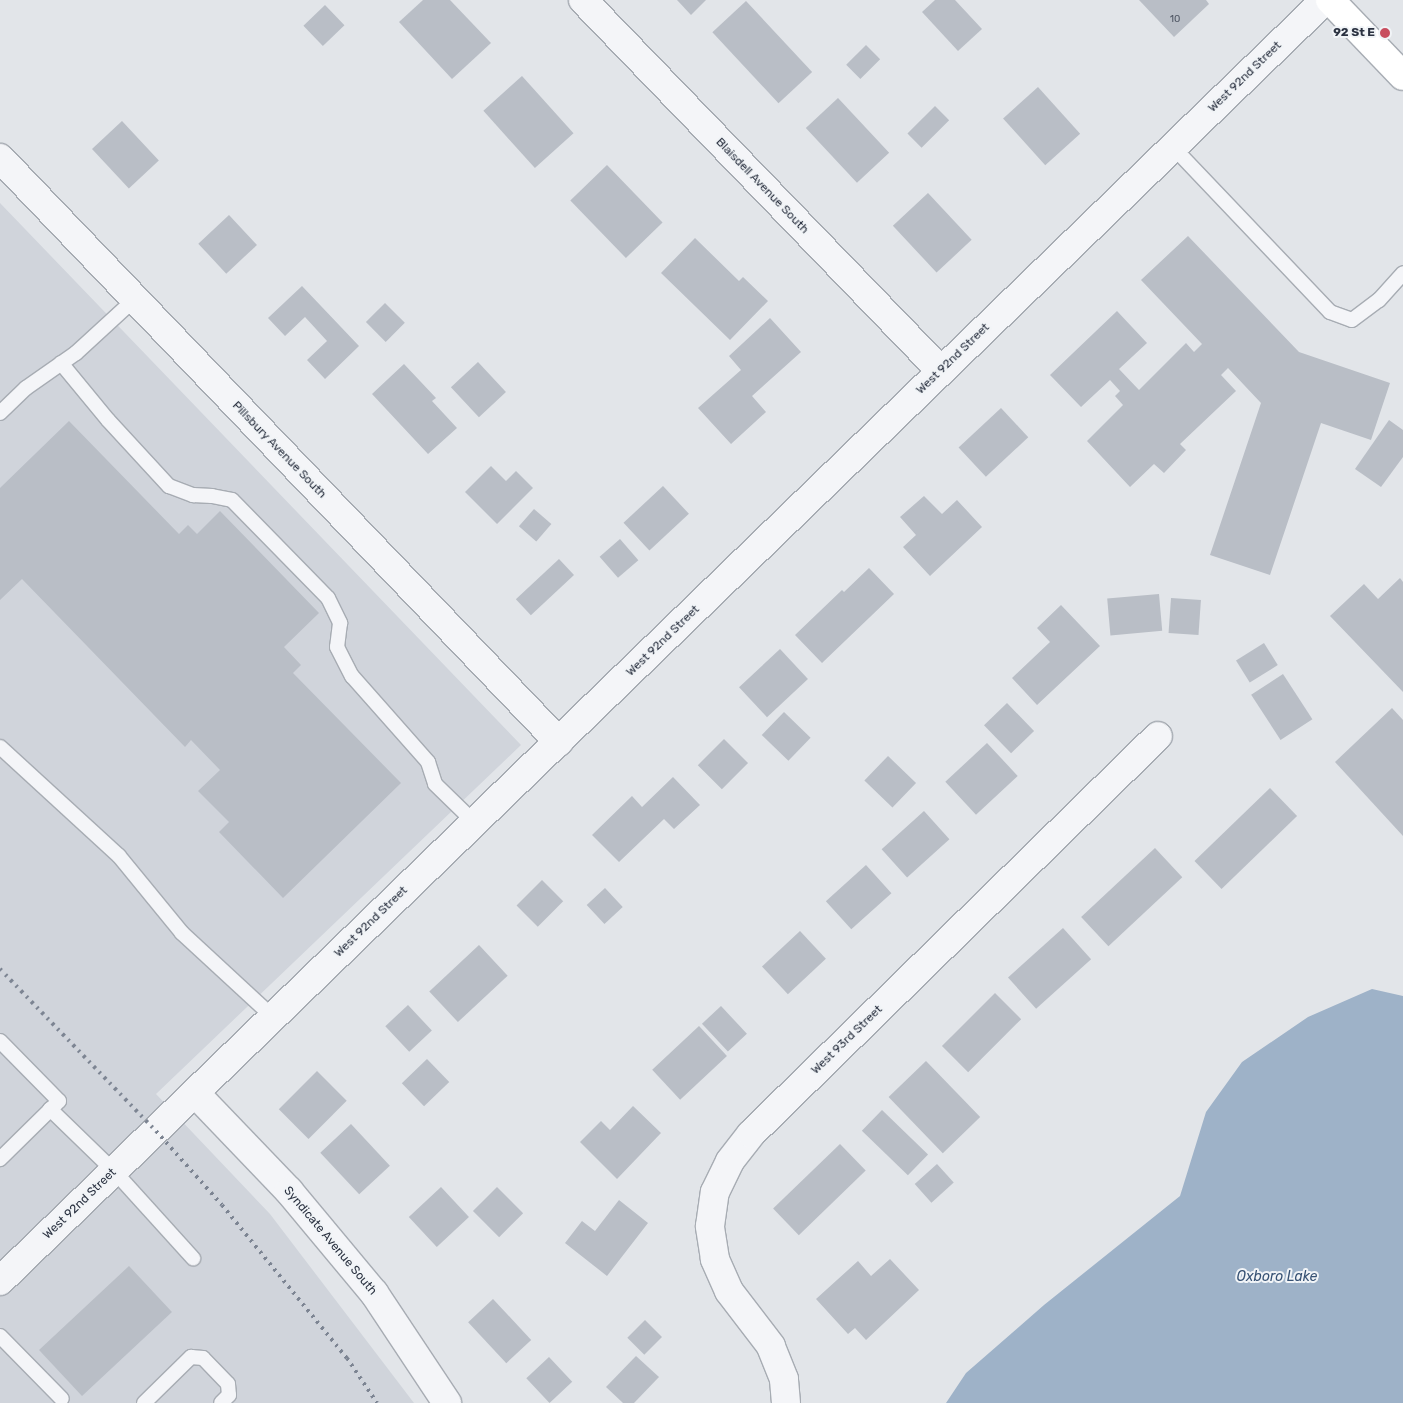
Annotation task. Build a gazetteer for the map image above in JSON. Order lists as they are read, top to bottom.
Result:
{
  "streets": {
    "street": [
      "West 92nd Street",
      "Blaisdell Avenue South",
      "Pillsbury Avenue South",
      "West 93rd Street",
      "Syndicate Avenue South"
    ]
  },
  "crossings": [
    ["West 92nd Street", "Blaisdell Avenue South"],
    ["West 92nd Street", "Pillsbury Avenue South"],
    ["West 92nd Street", "Syndicate Avenue South"]
  ],
  "water": ["Oxboro Lake"],
  "places": ["92 St E"],
  "house_numbers": ["10"]
}
